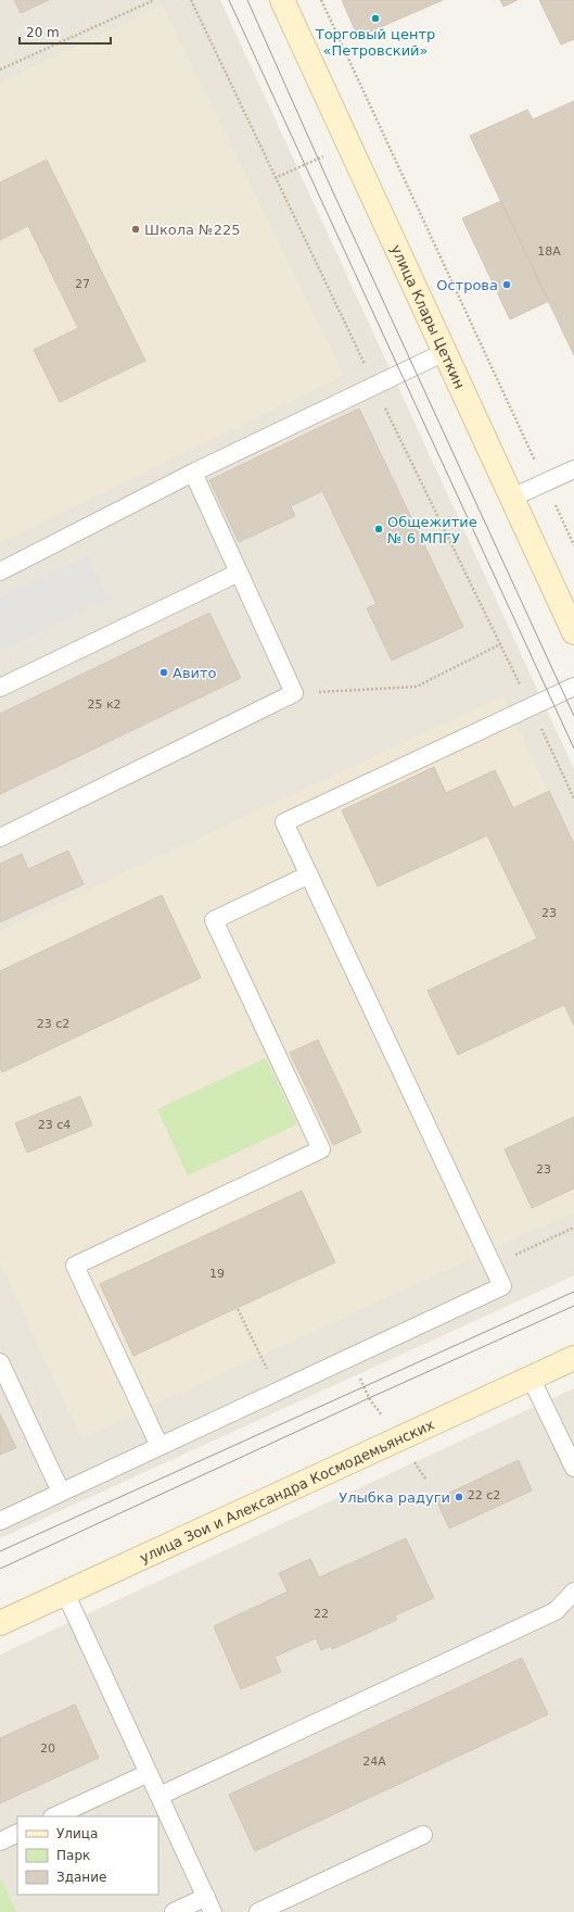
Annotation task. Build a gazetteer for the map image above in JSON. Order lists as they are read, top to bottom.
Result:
{
  "streets": {
    "street": ["улица Клары Цеткин", "улица Зои и Александра Космодемьянских"]
  },
  "places": [
    "Торговый центр «Петровский»",
    "Школа №225",
    "Острова",
    "Общежитие № 6 МПГУ",
    "Авито",
    "Улыбка радуги"
  ],
  "house_numbers": [
    "18А",
    "27",
    "25 к2",
    "23",
    "23 с2",
    "23 с4",
    "23",
    "19",
    "22 с2",
    "22",
    "20",
    "24А"
  ],
  "legend": ["Улица", "Парк", "Здание"],
  "scale_bar": "20 m"
}
